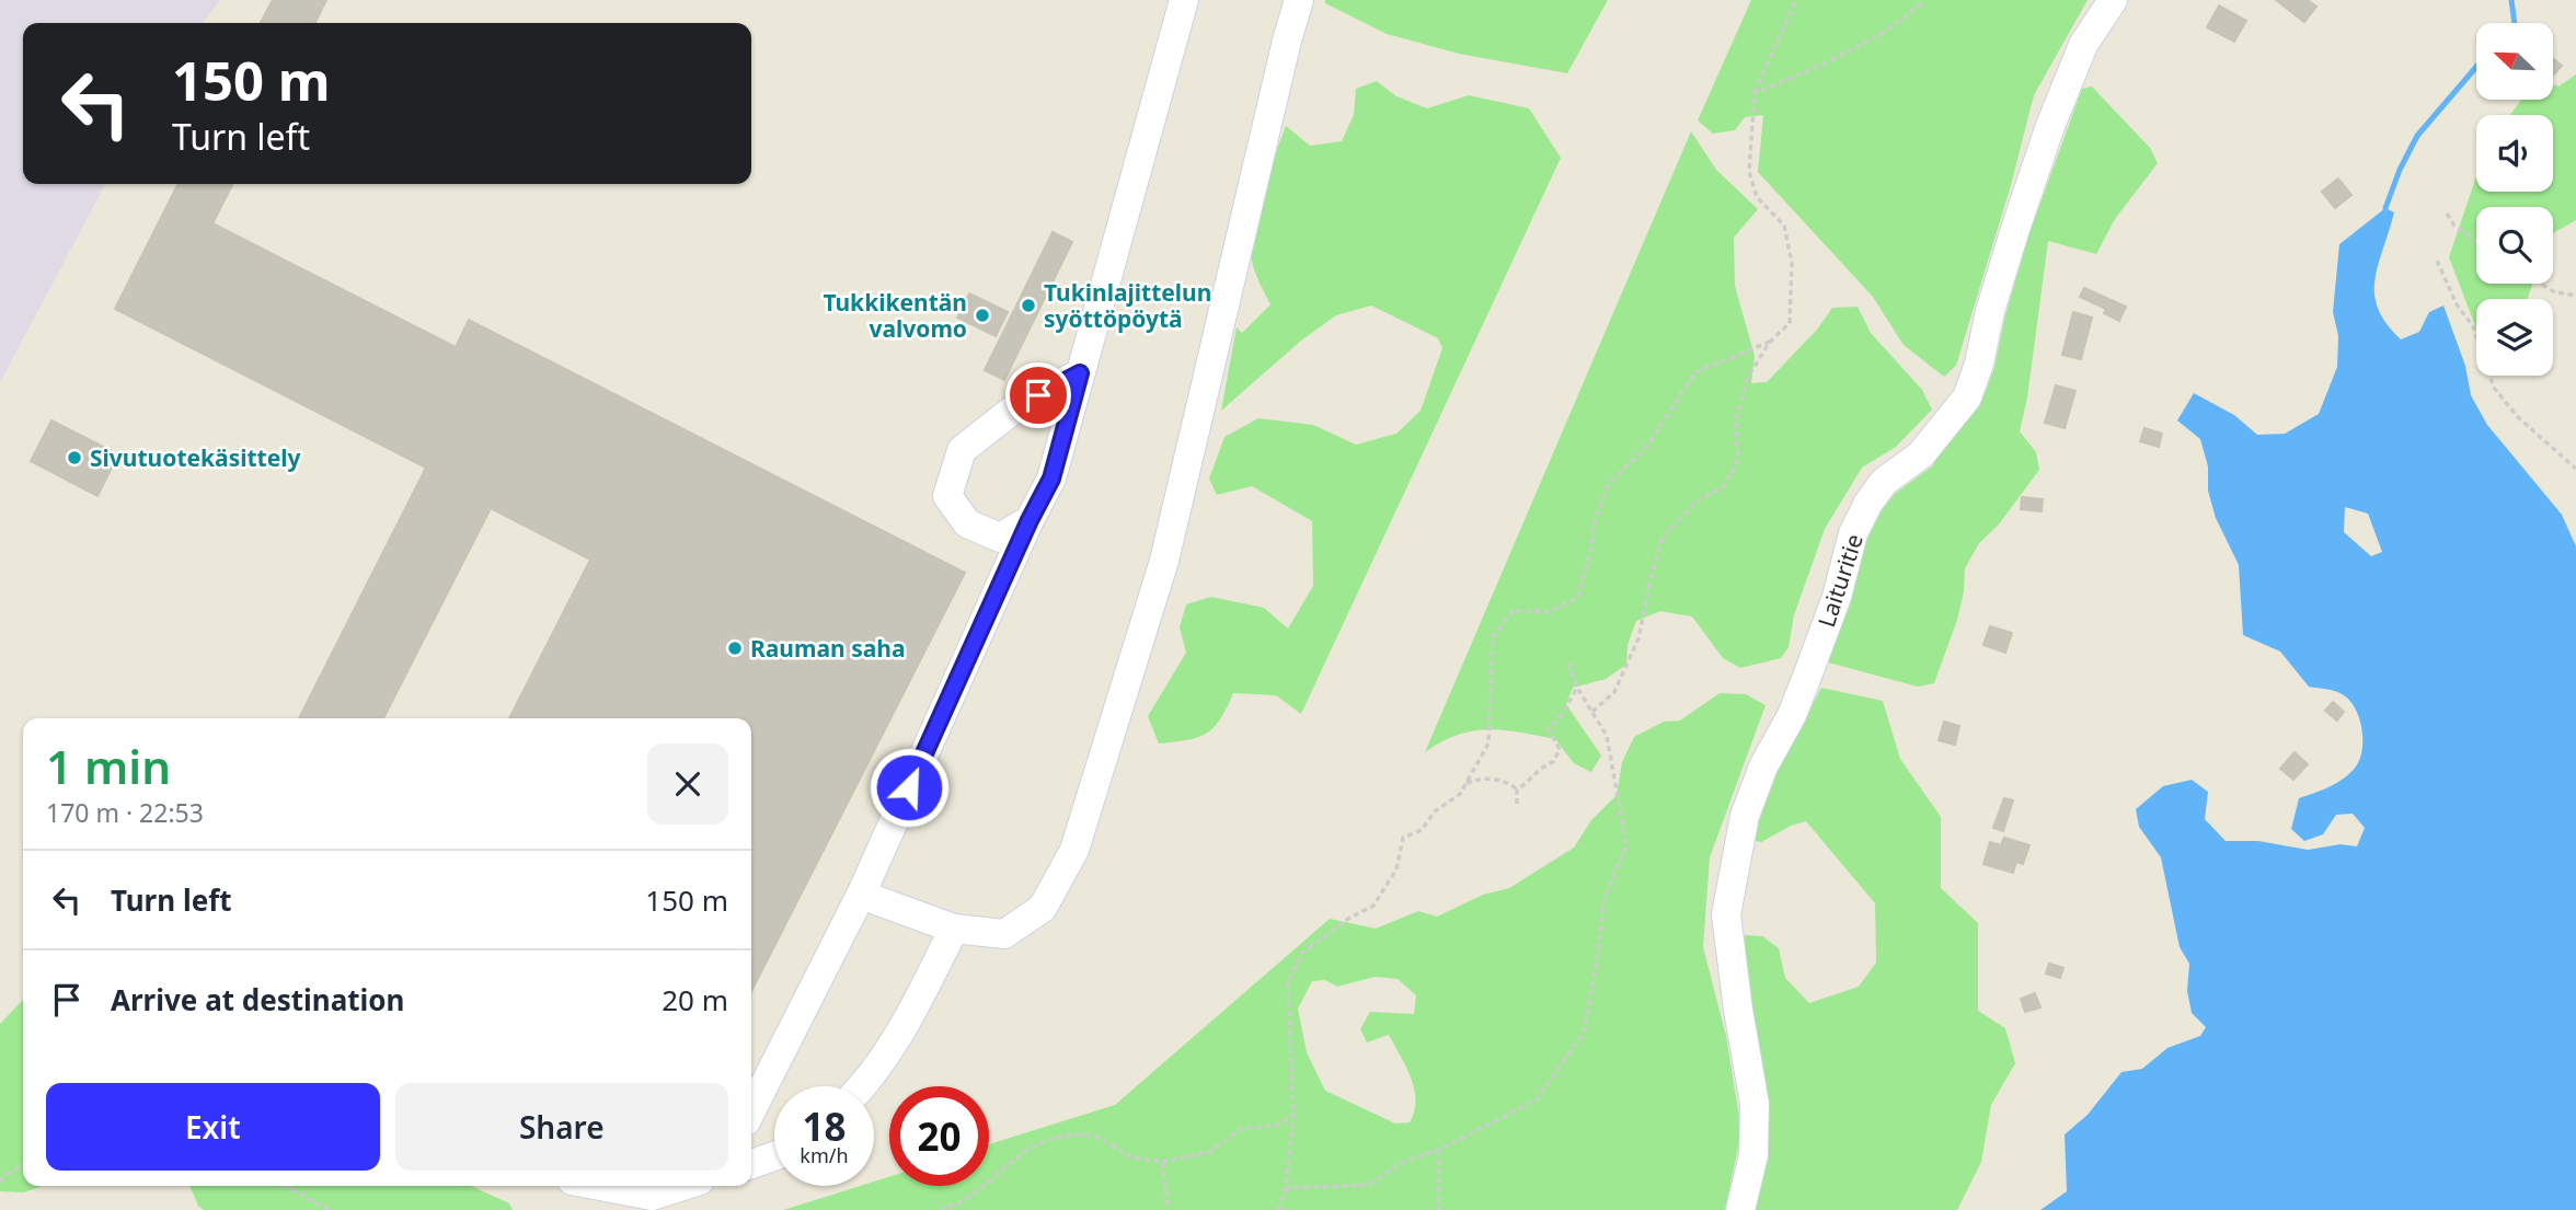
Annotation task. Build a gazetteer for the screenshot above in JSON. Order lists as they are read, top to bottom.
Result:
{
  "streets": {
    "street": ["Laituritie"]
  },
  "places": [
    "Tukinlajittelun syöttöpöytä",
    "Tukkikentän valvomo",
    "Sivutuotekäsittely",
    "Rauman saha"
  ],
  "north": "top left",
  "page": {
    "turn": ["150 m", "Turn left"],
    "heading": ["1 min", "170 m · 22:53"],
    "list": [
      {
        "name": "Turn left",
        "value": "150 m"
      },
      {
        "name": "Arrive at destination",
        "value": "20 m"
      }
    ],
    "buttons": ["Exit", "Share"],
    "speed": "18 km/h",
    "limit": "20"
  }
}
